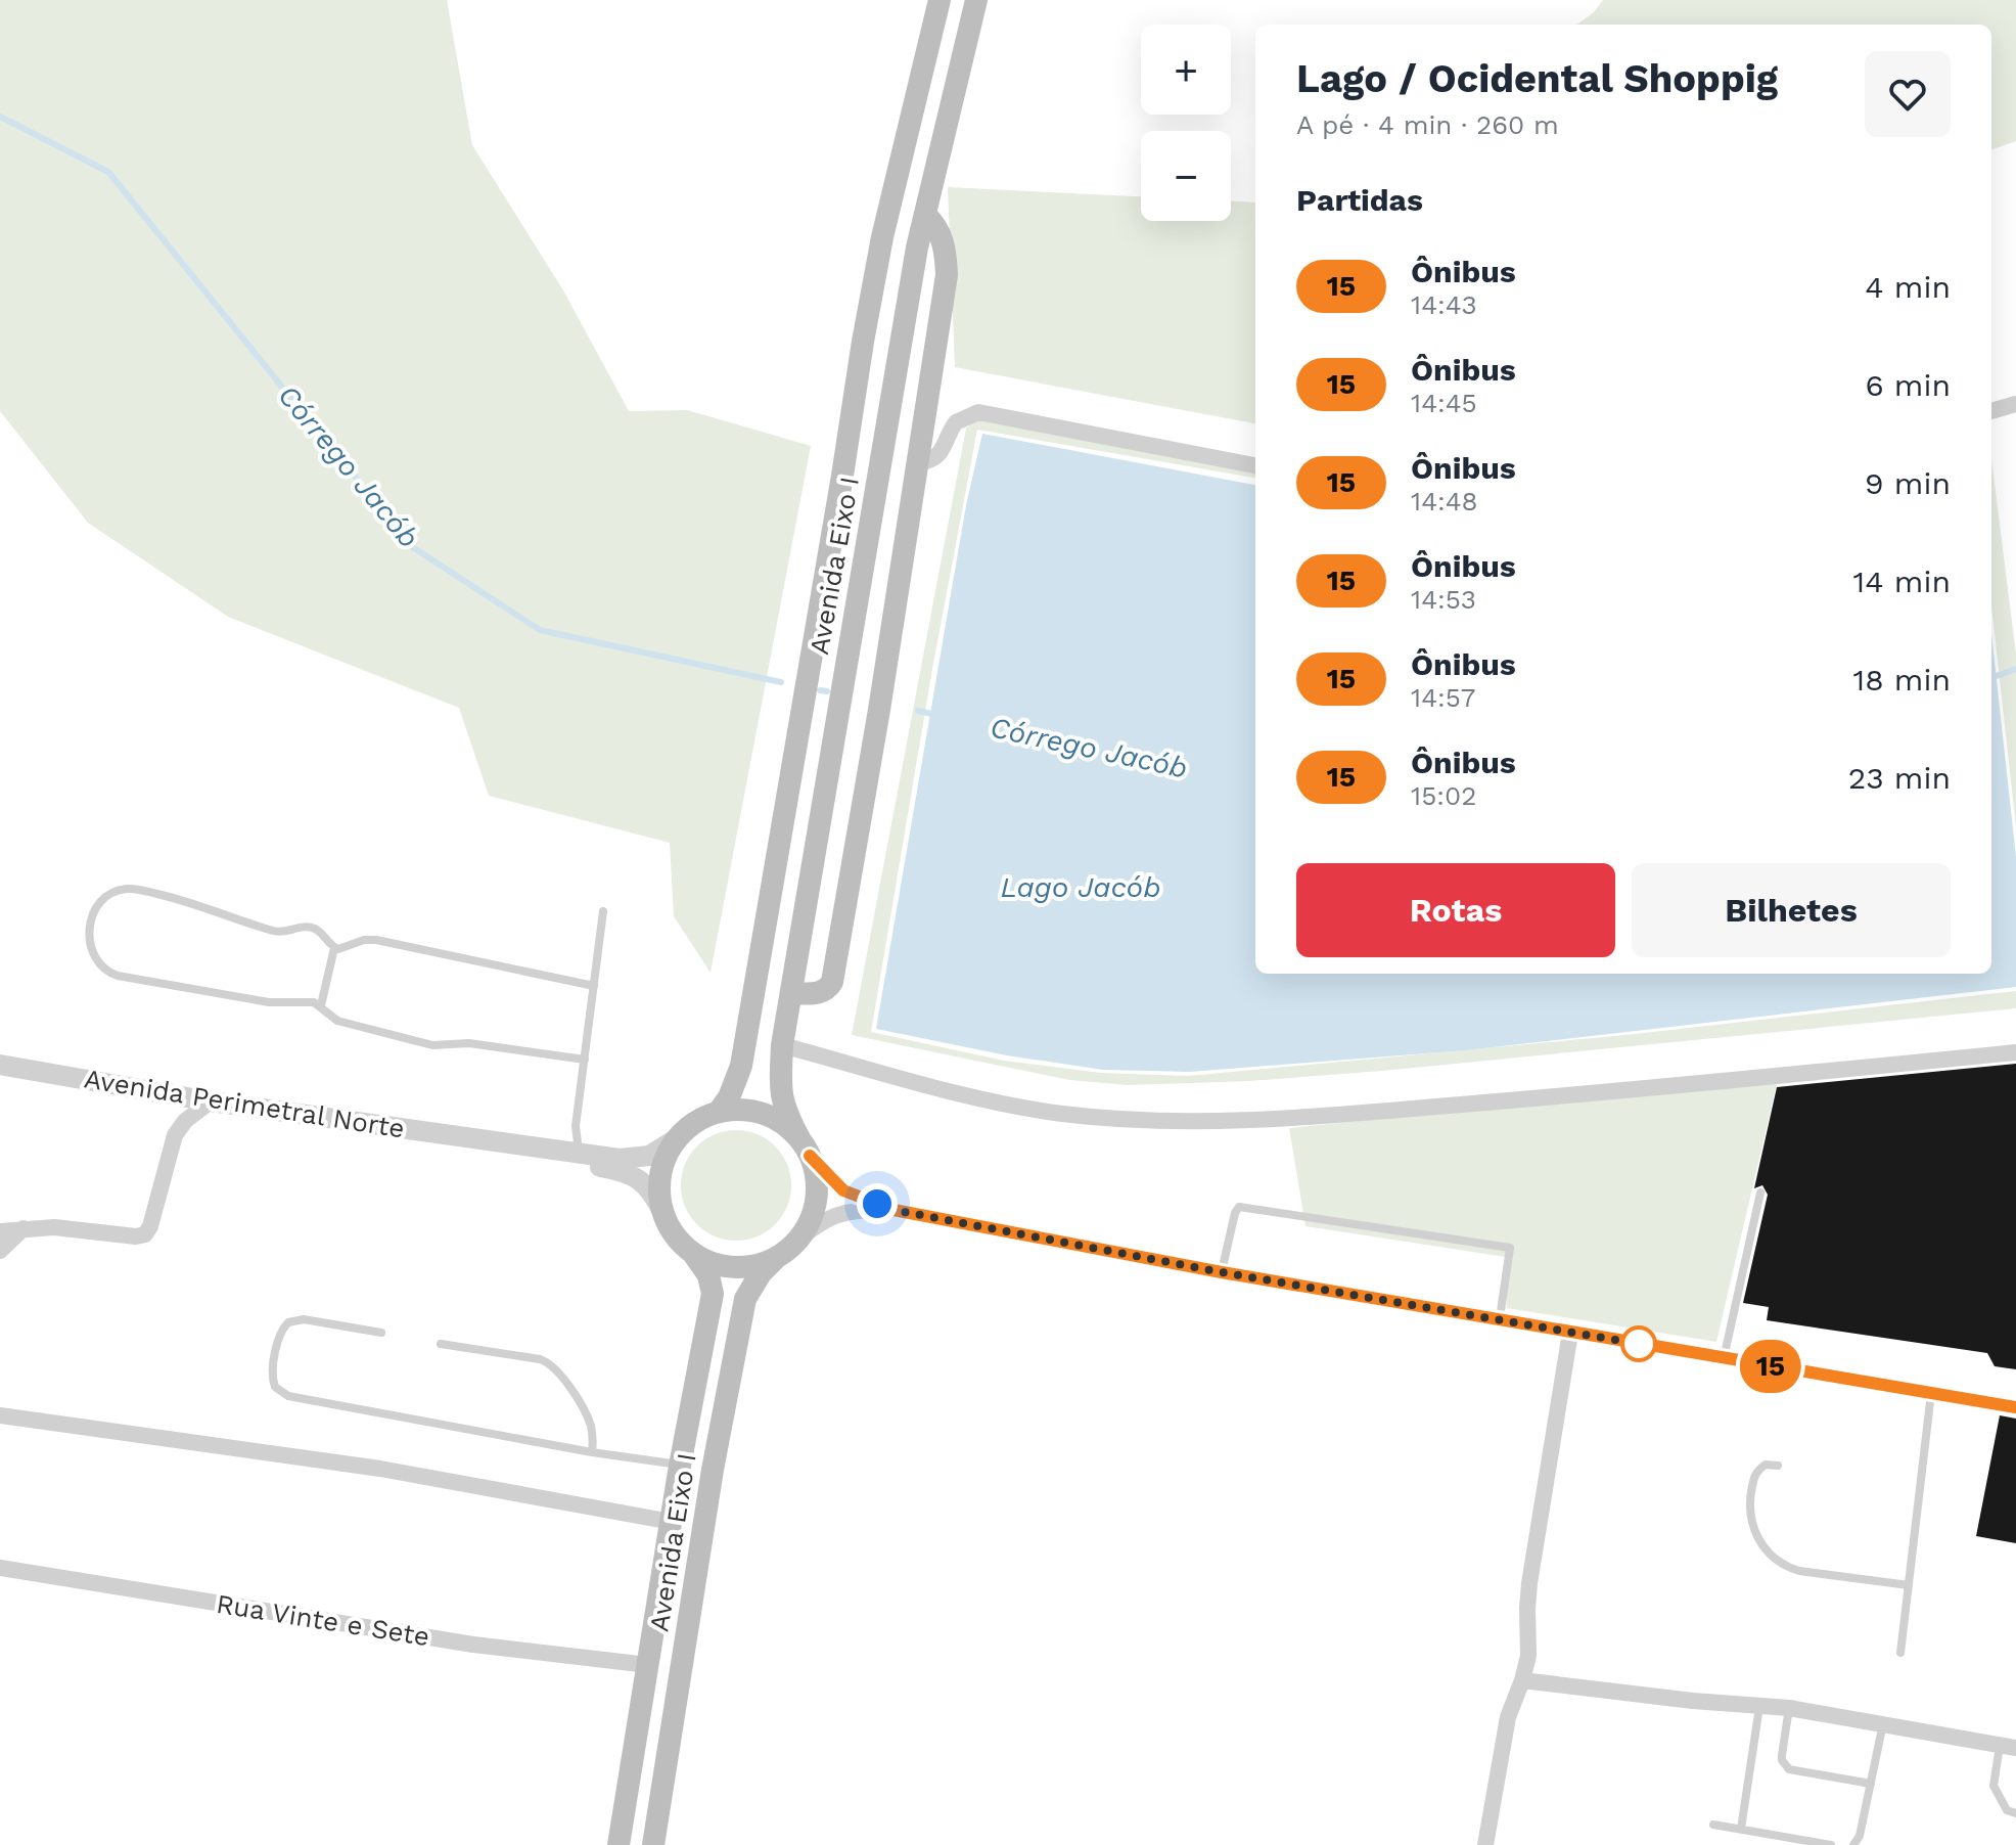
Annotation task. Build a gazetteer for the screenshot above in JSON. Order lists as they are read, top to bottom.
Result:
{
  "streets": {
    "main road": ["Avenida Eixo I"],
    "street": ["Avenida Perimetral Norte", "Rua Vinte e Sete"]
  },
  "crossings": [
    ["Avenida Eixo I", "Avenida Perimetral Norte"],
    ["Avenida Eixo I", "Rua Vinte e Sete"]
  ],
  "water": ["Córrego Jacób", "Lago Jacób"],
  "lines": ["bus line 15"],
  "page": {
    "on_map": "15",
    "map_buttons": ["+", "−"],
    "heading": [
      ["Lago / Ocidental Shoppig", "A pé · 4 min · 260 m"],
      "Partidas"
    ],
    "list": [
      {
        "mark": "15",
        "name": "Ônibus",
        "note": "14:43",
        "value": "4 min"
      },
      {
        "mark": "15",
        "name": "Ônibus",
        "note": "14:45",
        "value": "6 min"
      },
      {
        "mark": "15",
        "name": "Ônibus",
        "note": "14:48",
        "value": "9 min"
      },
      {
        "mark": "15",
        "name": "Ônibus",
        "note": "14:53",
        "value": "14 min"
      },
      {
        "mark": "15",
        "name": "Ônibus",
        "note": "14:57",
        "value": "18 min"
      },
      {
        "mark": "15",
        "name": "Ônibus",
        "note": "15:02",
        "value": "23 min"
      }
    ],
    "buttons": ["Rotas", "Bilhetes"]
  }
}
